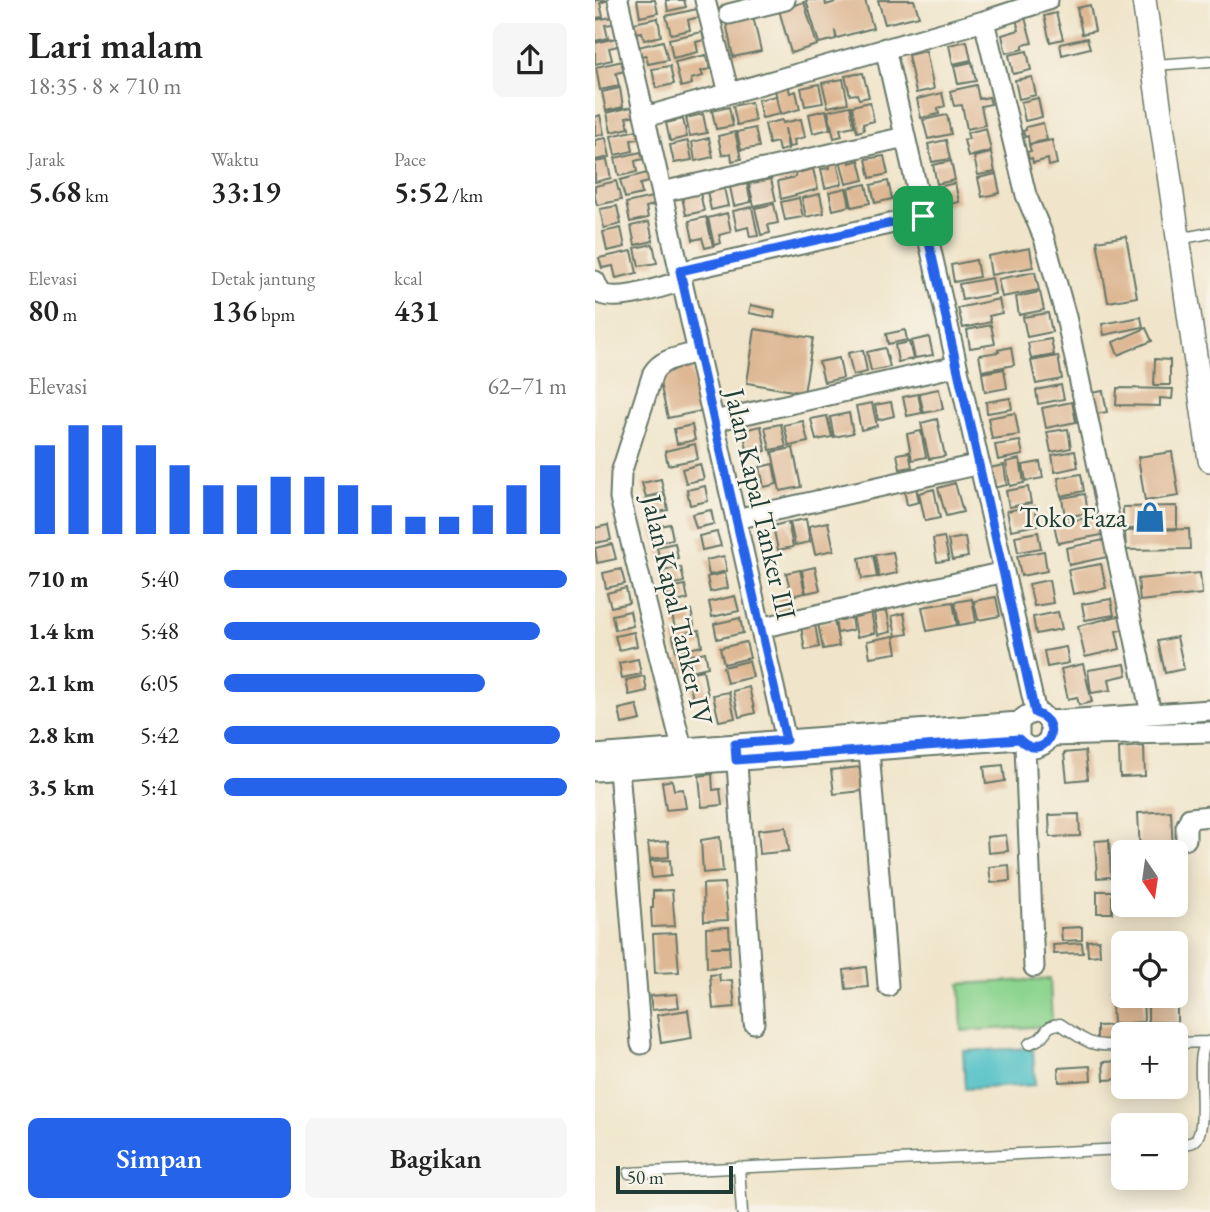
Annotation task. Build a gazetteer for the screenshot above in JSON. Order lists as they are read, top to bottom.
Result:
{
  "streets": {
    "street": ["Jalan Kapal Tanker III", "Jalan Kapal Tanker IV"]
  },
  "crossings": [
    ["Jalan Kapal Tanker III", "Jalan Kapal Tanker IV"]
  ],
  "places": {
    "shop": ["Toko Faza"]
  },
  "scale_bar": "50 m",
  "north": "bottom",
  "page": {
    "heading": ["Lari malam", "18:35 · 8 × 710 m"],
    "stats": [
      ["Jarak", "5.68 km"],
      ["Waktu", "33:19"],
      ["Pace", "5:52 /km"],
      ["Elevasi", "80 m"],
      ["Detak jantung", "136 bpm"],
      ["kcal", "431"]
    ],
    "chart": ["Elevasi", "62–71 m"],
    "list": [
      {
        "name": "710 m",
        "note": "5:40"
      },
      {
        "name": "1.4 km",
        "note": "5:48"
      },
      {
        "name": "2.1 km",
        "note": "6:05"
      },
      {
        "name": "2.8 km",
        "note": "5:42"
      },
      {
        "name": "3.5 km",
        "note": "5:41"
      }
    ],
    "map_buttons": ["+", "−"],
    "buttons": ["Simpan", "Bagikan"],
    "scale": "50 m"
  }
}
